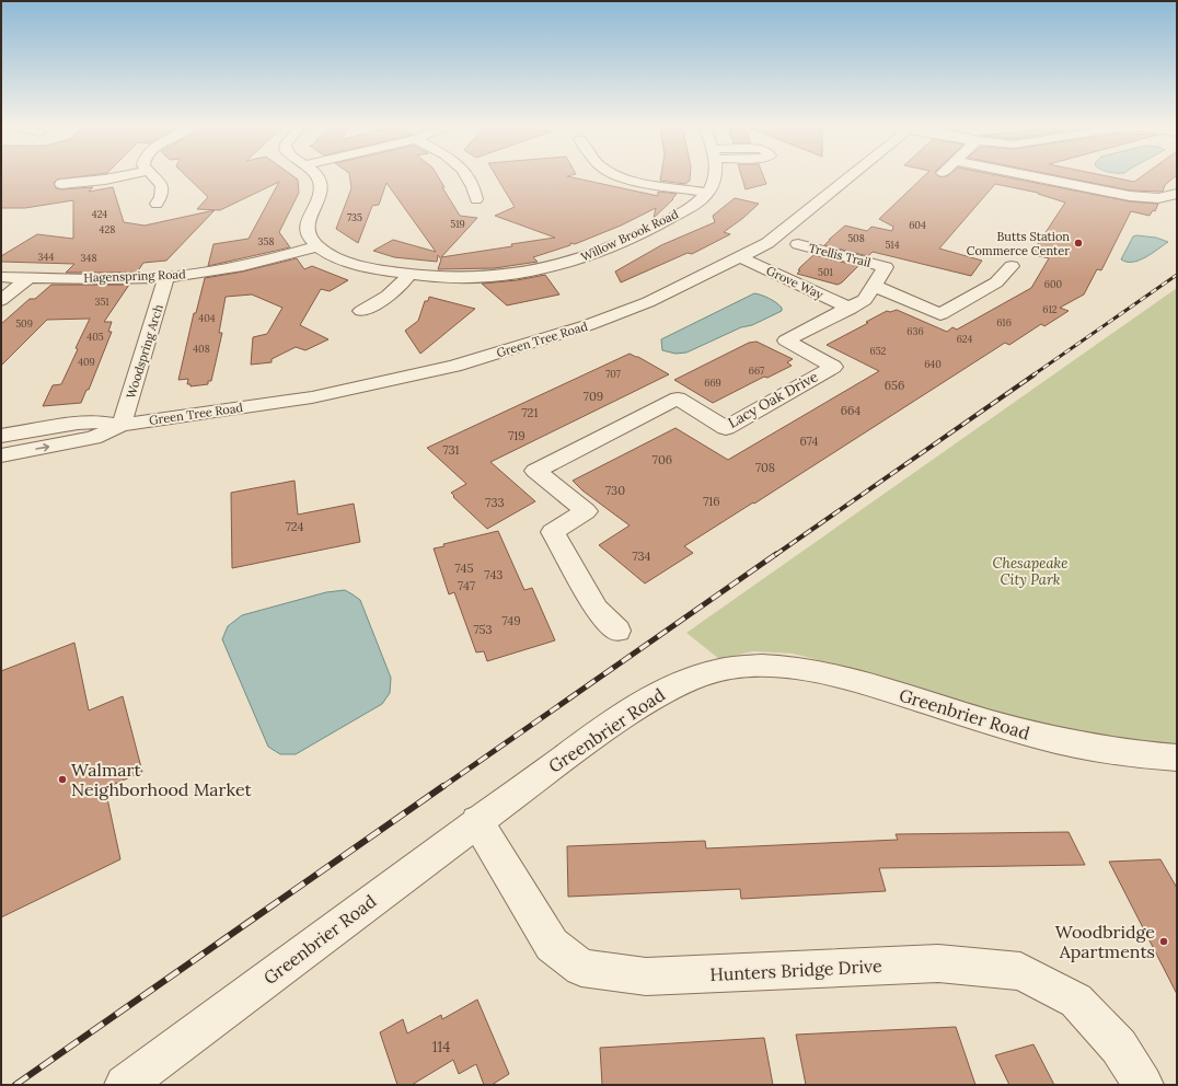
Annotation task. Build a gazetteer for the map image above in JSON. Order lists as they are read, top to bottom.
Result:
{
  "streets": {
    "street": [
      "Willow Brook Road",
      "Trellis Trail",
      "Hagenspring Road",
      "Grove Way",
      "Green Tree Road",
      "Woodspring Arch",
      "Lacy Oak Drive",
      "Greenbrier Road",
      "Hunters Bridge Drive"
    ]
  },
  "crossings": [
    ["Willow Brook Road", "Hagenspring Road"],
    ["Trellis Trail", "Lacy Oak Drive"],
    ["Hagenspring Road", "Woodspring Arch"],
    ["Grove Way", "Green Tree Road"],
    ["Grove Way", "Lacy Oak Drive"],
    ["Green Tree Road", "Woodspring Arch"],
    ["Greenbrier Road", "Hunters Bridge Drive"]
  ],
  "parks": ["Chesapeake City Park"],
  "places": ["Butts Station Commerce Center", "Walmart Neighborhood Market", "Woodbridge Apartments"],
  "house_numbers": [
    "424",
    "735",
    "519",
    "604",
    "428",
    "508",
    "358",
    "514",
    "344",
    "348",
    "501",
    "600",
    "351",
    "612",
    "404",
    "616",
    "509",
    "636",
    "405",
    "624",
    "408",
    "652",
    "409",
    "640",
    "667",
    "707",
    "669",
    "656",
    "709",
    "664",
    "721",
    "719",
    "674",
    "731",
    "706",
    "708",
    "730",
    "716",
    "733",
    "724",
    "734",
    "745",
    "743",
    "747",
    "749",
    "753",
    "114"
  ]
}
